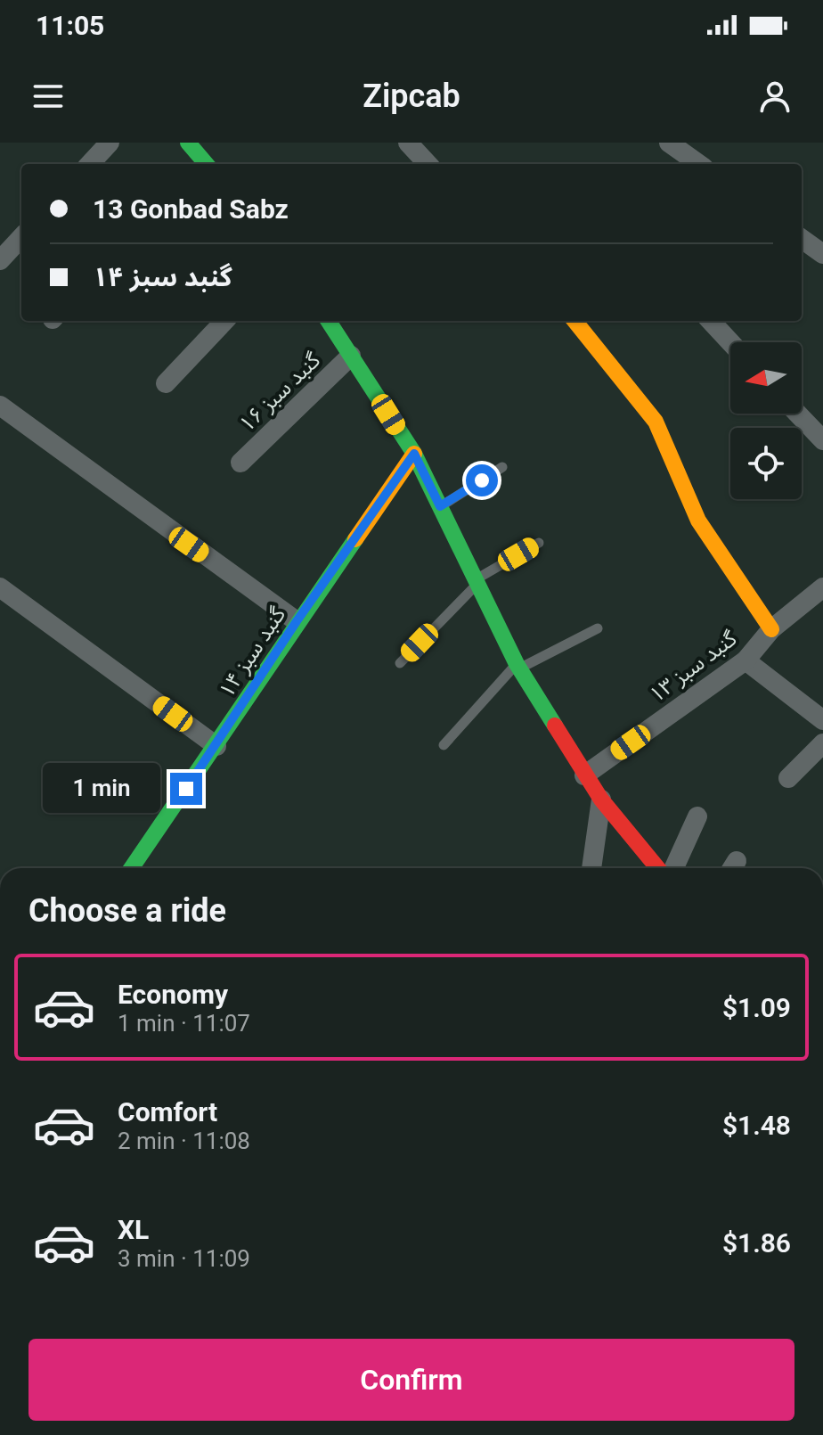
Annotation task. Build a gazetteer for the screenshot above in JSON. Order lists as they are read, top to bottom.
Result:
{
  "streets": {
    "street": ["گنبد سبز ۱۶", "گنبد سبز ۱۴", "گنبد سبز ۱۳"]
  },
  "north": "left",
  "page": {
    "status": "11:05",
    "header": "Zipcab",
    "banner": ["13 Gonbad Sabz", "گنبد سبز ۱۴"],
    "bubble": "1 min",
    "heading": "Choose a ride",
    "list": [
      {
        "name": "Economy",
        "note": "1 min · 11:07",
        "value": "$1.09"
      },
      {
        "name": "Comfort",
        "note": "2 min · 11:08",
        "value": "$1.48"
      },
      {
        "name": "XL",
        "note": "3 min · 11:09",
        "value": "$1.86"
      }
    ],
    "buttons": "Confirm"
  }
}
